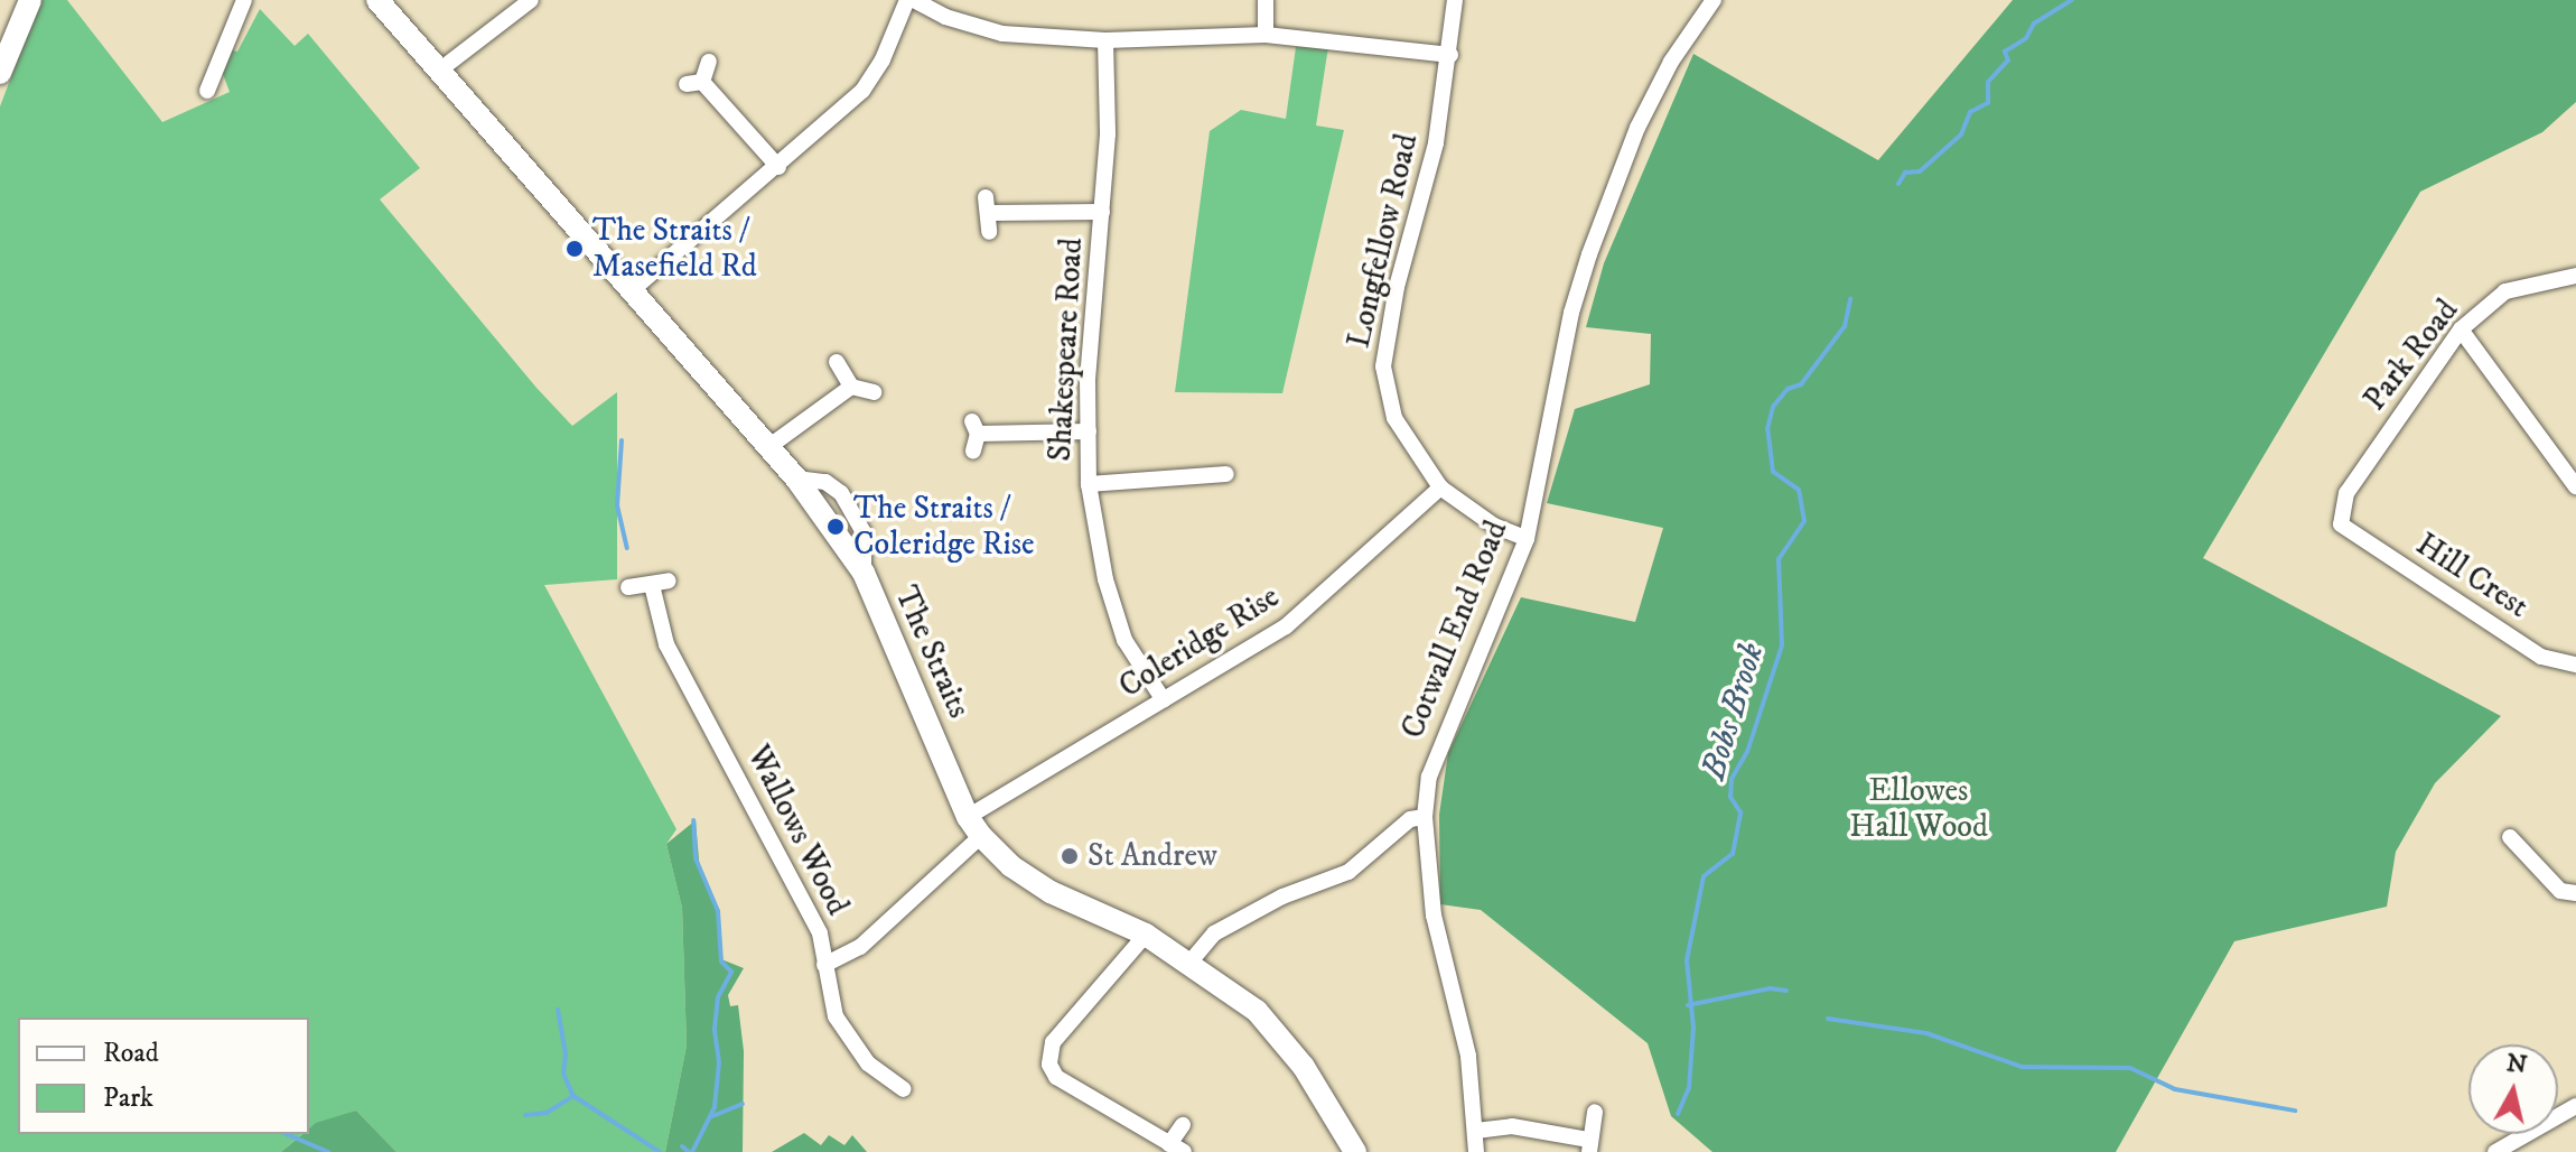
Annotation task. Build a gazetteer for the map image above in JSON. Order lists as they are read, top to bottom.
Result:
{
  "streets": {
    "street": [
      "Longfellow Road",
      "Shakespeare Road",
      "Park Road",
      "Hill Crest",
      "Cotwall End Road",
      "Coleridge Rise",
      "The Straits",
      "Wallows Wood"
    ]
  },
  "crossings": [
    ["Longfellow Road", "Cotwall End Road"],
    ["Longfellow Road", "Coleridge Rise"],
    ["Shakespeare Road", "Coleridge Rise"],
    ["Park Road", "Hill Crest"],
    ["Coleridge Rise", "The Straits"],
    ["Coleridge Rise", "Wallows Wood"]
  ],
  "water": ["Bobs Brook"],
  "parks": ["Ellowes Hall Wood"],
  "places": ["The Straits / Masefield Rd", "The Straits / Coleridge Rise", "St Andrew"],
  "legend": ["Road", "Park"],
  "north": "top"
}
